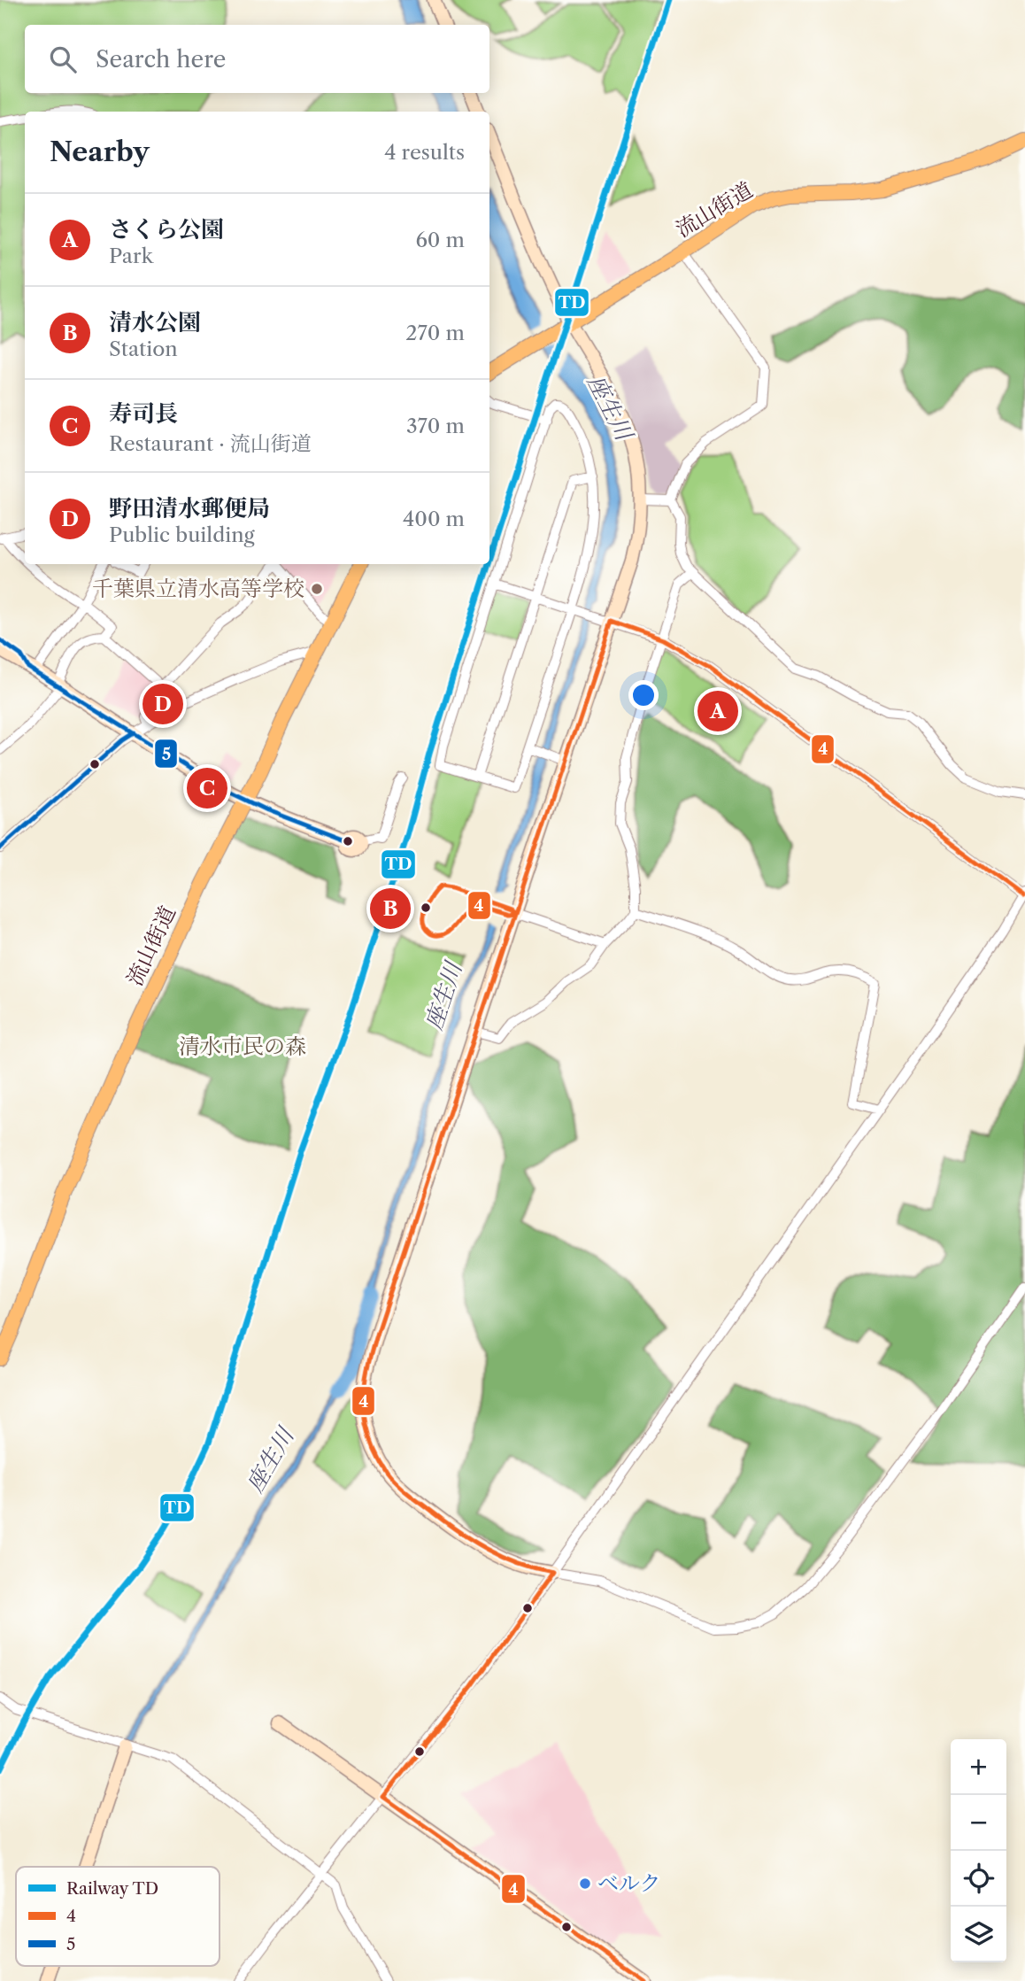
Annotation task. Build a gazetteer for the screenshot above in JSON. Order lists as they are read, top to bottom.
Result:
{
  "streets": {
    "main road": ["流山街道"]
  },
  "water": ["座生川"],
  "parks": ["清水市民の森"],
  "places": ["千葉県立清水高等学校", "ベルク"],
  "lines": ["rail line TD", "transit line 4", "transit line 5"],
  "legend": ["Railway TD", "4", "5"],
  "page": {
    "search": "Search here",
    "heading": ["Nearby", "4 results"],
    "list": [
      {
        "mark": "A",
        "name": "さくら公園",
        "note": "Park",
        "value": "60 m"
      },
      {
        "mark": "B",
        "name": "清水公園",
        "note": "Station",
        "value": "270 m"
      },
      {
        "mark": "C",
        "name": "寿司長",
        "note": "Restaurant · 流山街道",
        "value": "370 m"
      },
      {
        "mark": "D",
        "name": "野田清水郵便局",
        "note": "Public building",
        "value": "400 m"
      }
    ],
    "pins": [
      "D",
      "A",
      "C",
      "B"
    ],
    "map_buttons": ["+", "−"]
  }
}
